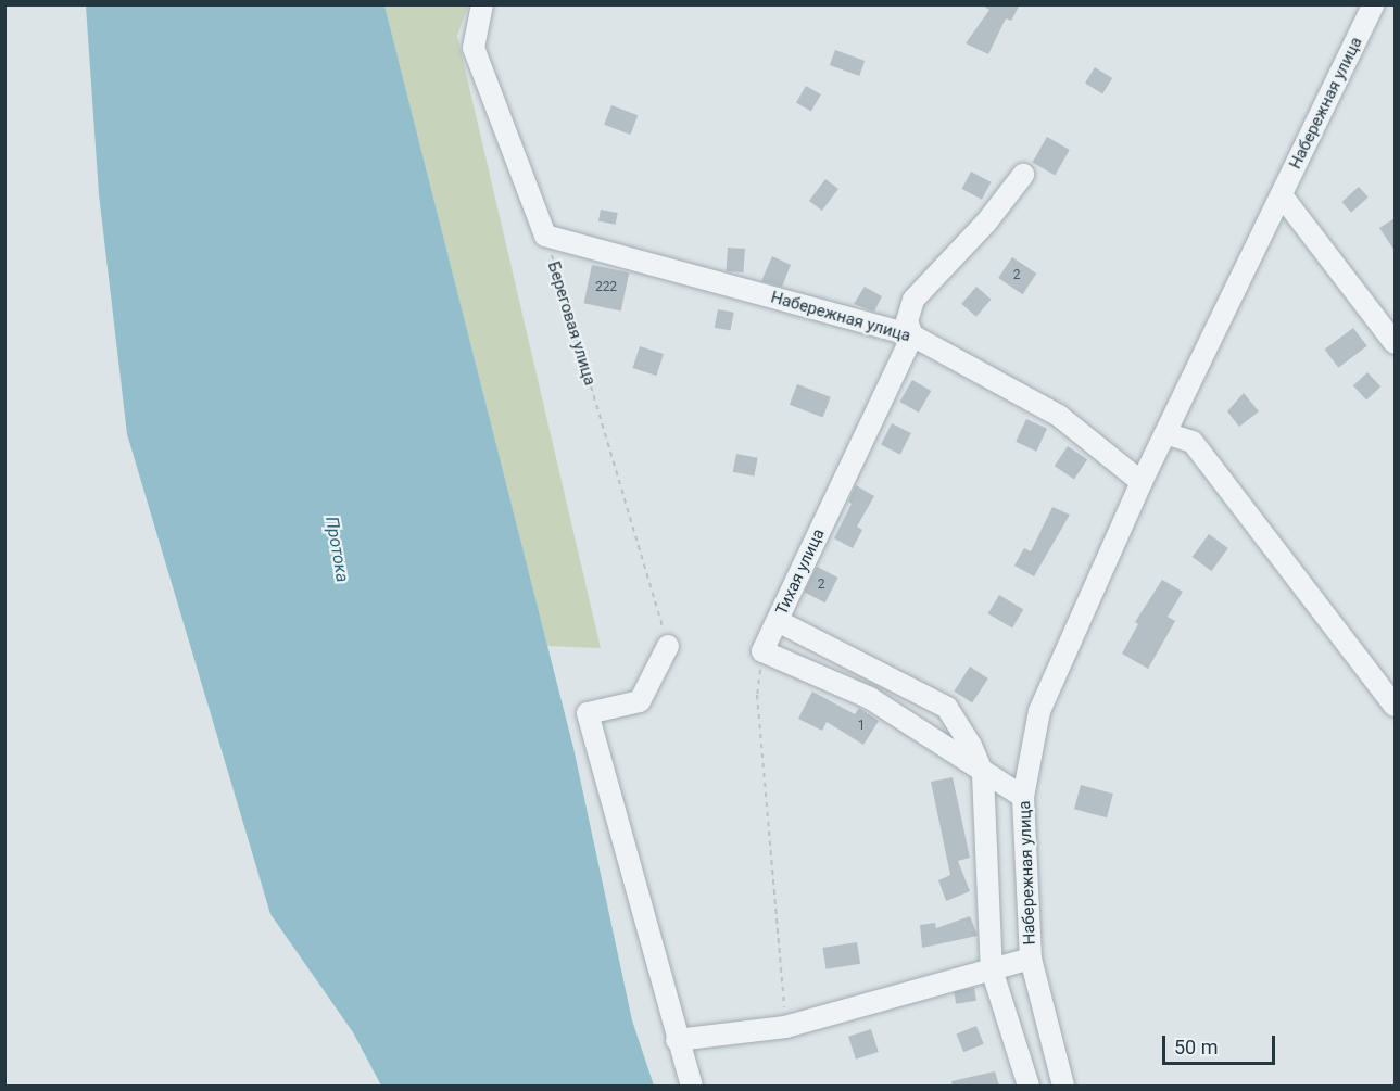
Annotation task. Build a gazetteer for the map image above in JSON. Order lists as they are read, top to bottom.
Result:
{
  "streets": {
    "street": ["Набережная улица", "Тихая улица"],
    "path": ["Береговая улица"]
  },
  "crossings": [
    ["Набережная улица", "Береговая улица"],
    ["Набережная улица", "Тихая улица"]
  ],
  "water": ["Протока"],
  "house_numbers": [
    "2",
    "222",
    "2",
    "1"
  ],
  "scale_bar": "50 m"
}
